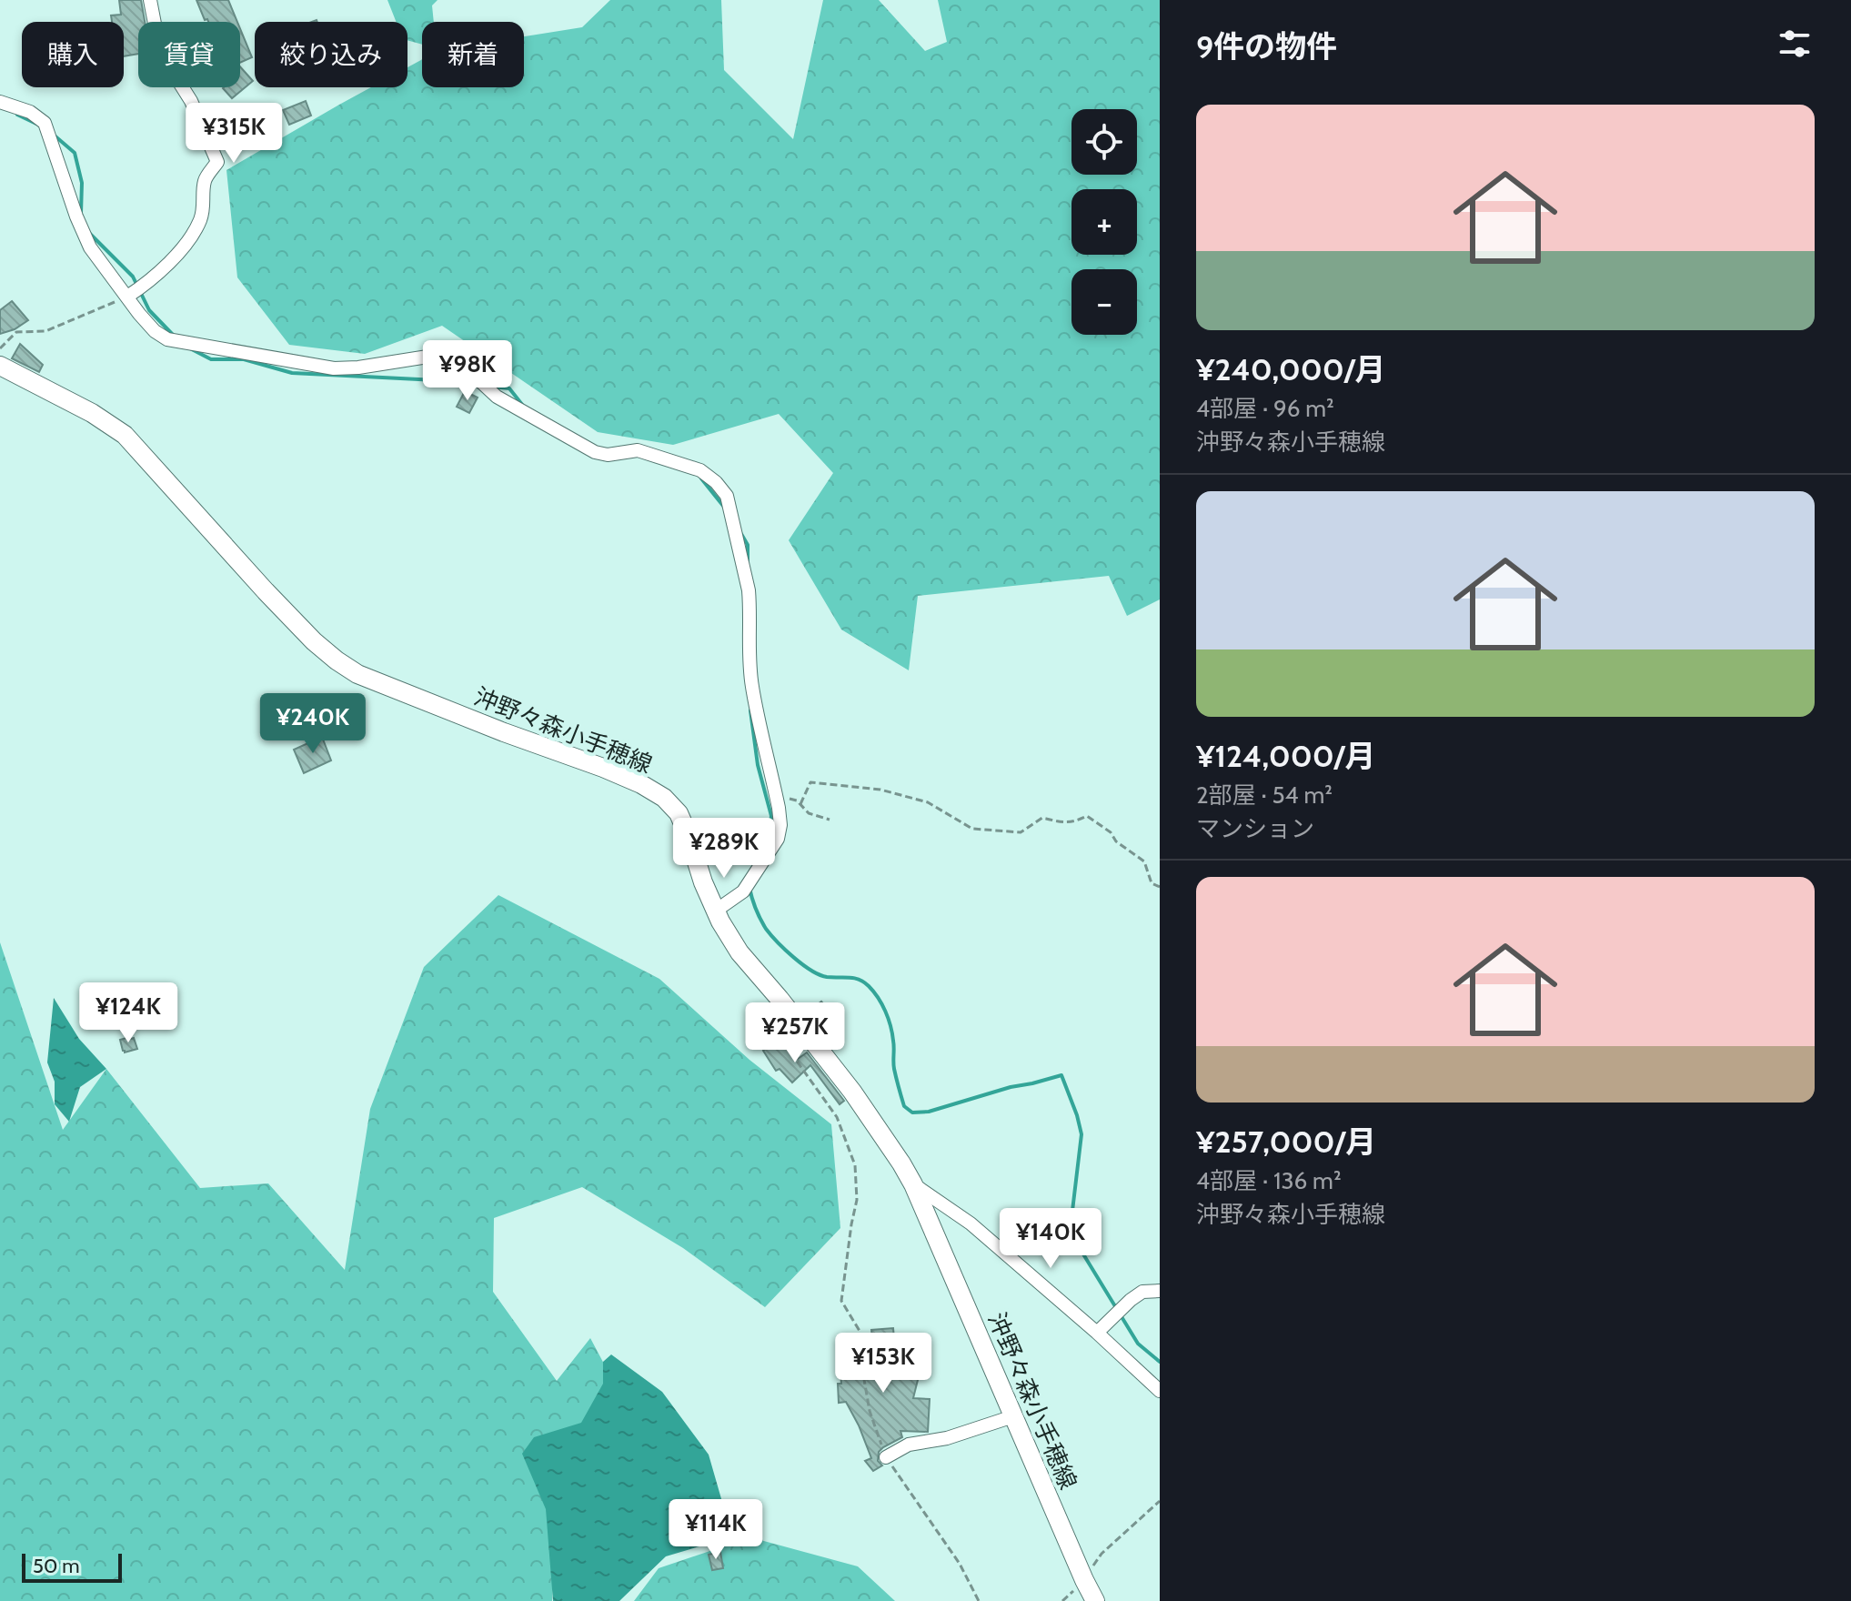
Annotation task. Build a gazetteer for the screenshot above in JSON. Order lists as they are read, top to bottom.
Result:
{
  "streets": {
    "main road": ["沖野々森小手穂線"]
  },
  "scale_bar": "50 m",
  "page": {
    "heading": "9件の物件",
    "chip": [
      "購入",
      "賃貸",
      "絞り込み",
      "新着"
    ],
    "list": [
      {
        "name": "¥240,000/月",
        "note": "4部屋 · 96 m² · 沖野々森小手穂線"
      },
      {
        "name": "¥124,000/月",
        "note": "2部屋 · 54 m² · マンション"
      },
      {
        "name": "¥257,000/月",
        "note": "4部屋 · 136 m² · 沖野々森小手穂線"
      }
    ],
    "price": [
      "¥315K",
      "¥98K",
      "¥240K",
      "¥289K",
      "¥124K",
      "¥257K",
      "¥140K",
      "¥153K",
      "¥114K"
    ],
    "map_buttons": ["+", "−"],
    "scale": "50 m"
  }
}
